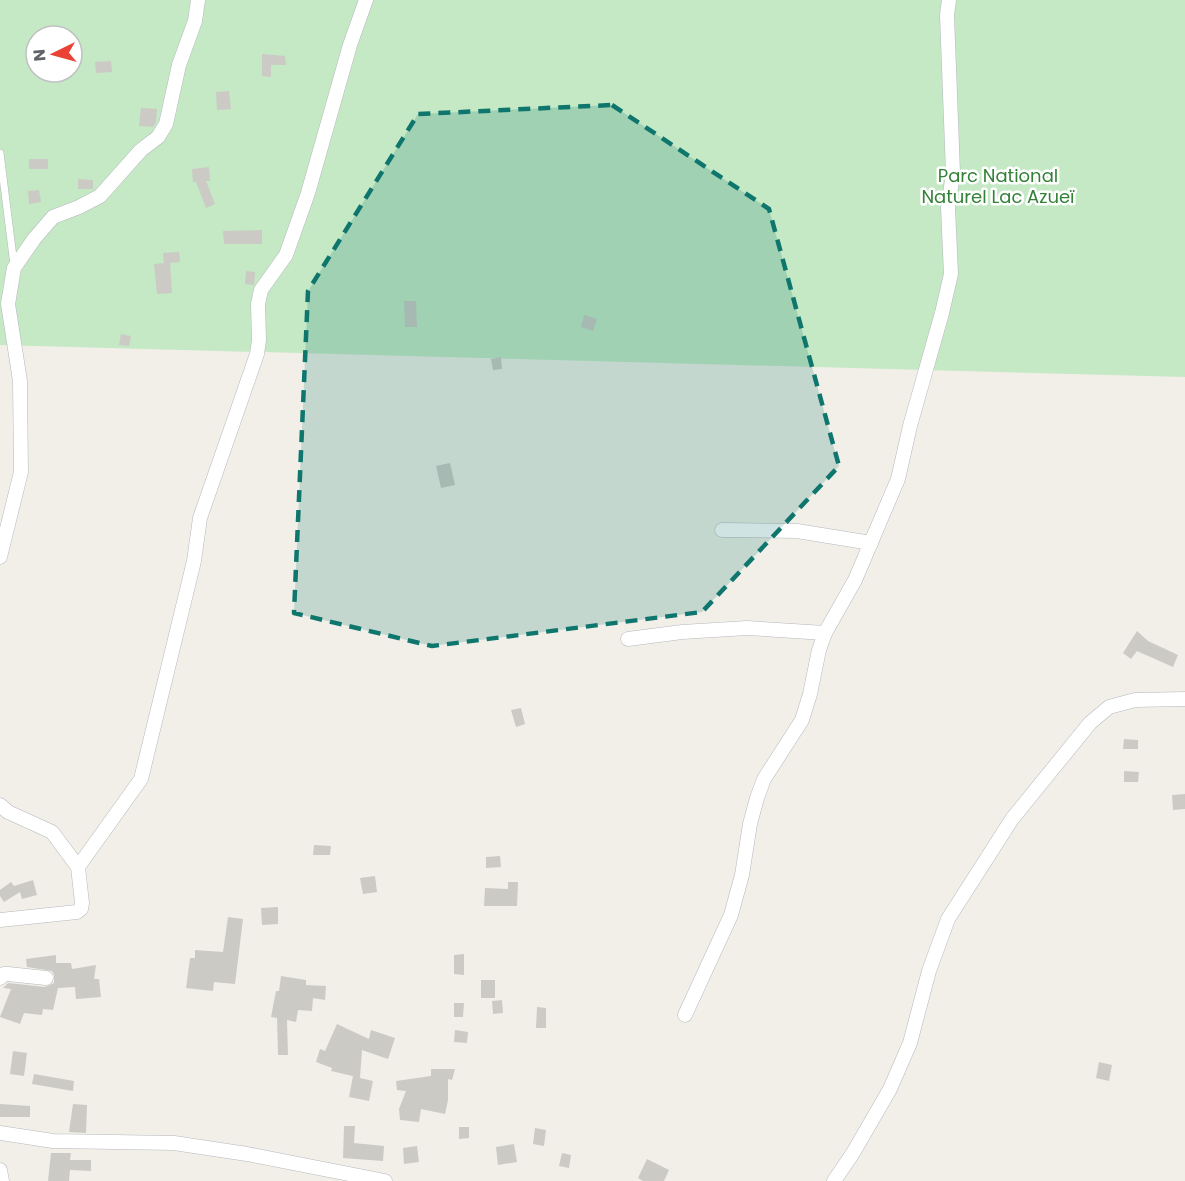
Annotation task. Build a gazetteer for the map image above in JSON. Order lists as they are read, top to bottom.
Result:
{
  "parks": ["Parc National Naturel Lac Azueï"],
  "north": "left"
}
